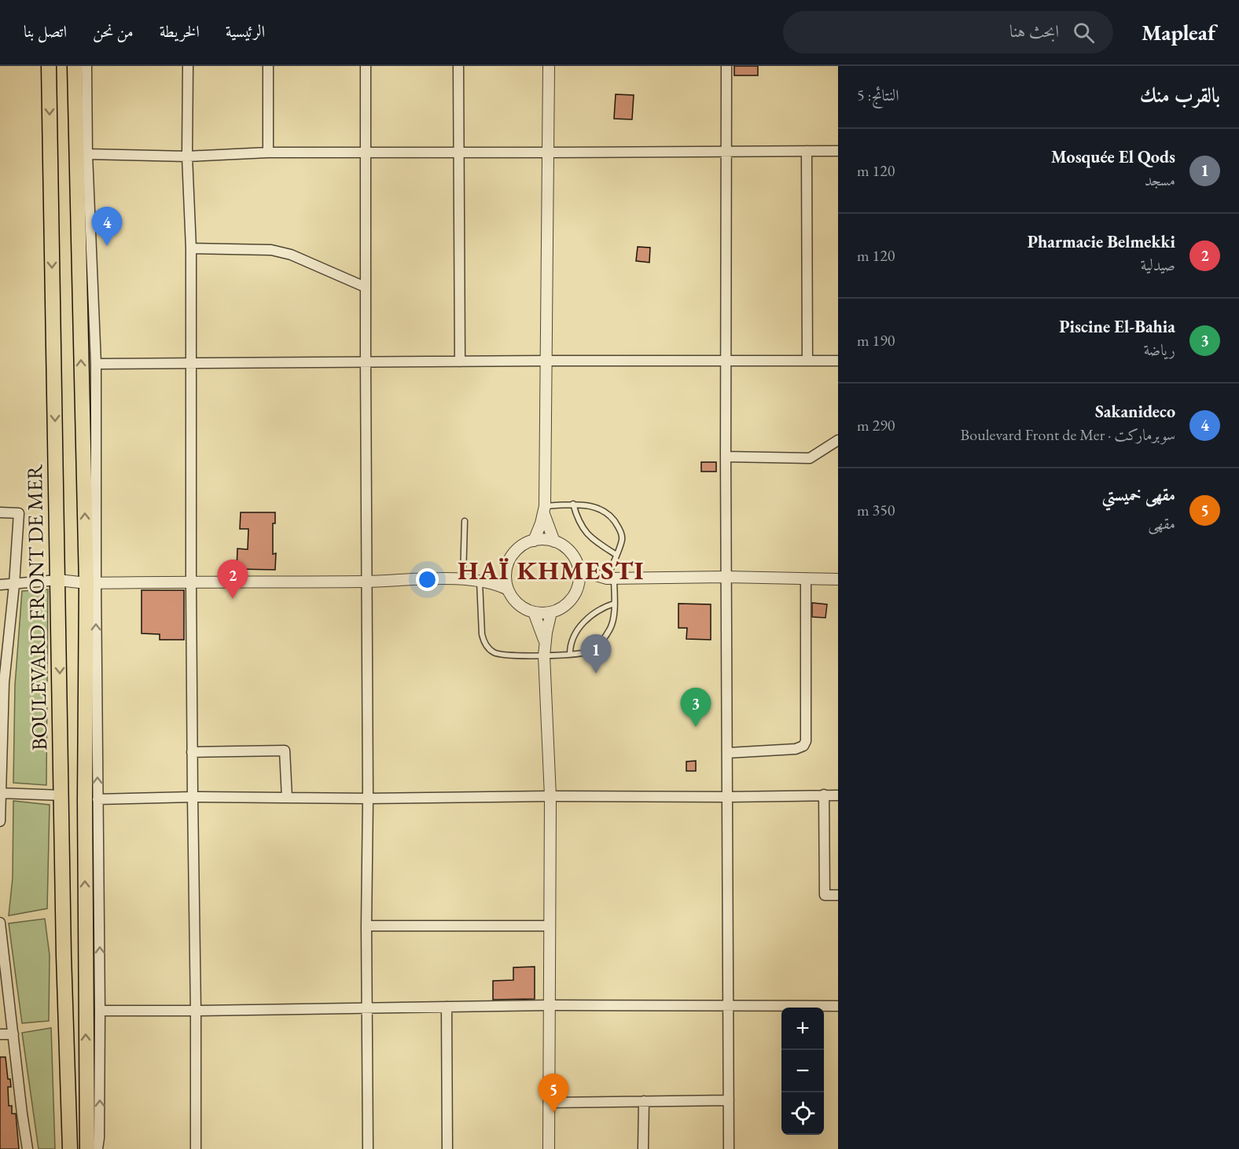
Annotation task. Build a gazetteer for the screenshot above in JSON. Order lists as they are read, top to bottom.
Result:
{
  "streets": {
    "main road": ["BOULEVARD FRONT DE MER"]
  },
  "districts": ["HAÏ KHMESTI"],
  "page": {
    "header": "Mapleaf",
    "search": "ابحث هنا",
    "nav": [
      "الرئيسية",
      "الخريطة",
      "من نحن",
      "اتصل بنا"
    ],
    "heading": ["بالقرب منك", "النتائج: 5"],
    "list": [
      {
        "mark": "1",
        "name": "Mosquée El Qods",
        "note": "مسجد",
        "value": "120 m"
      },
      {
        "mark": "2",
        "name": "Pharmacie Belmekki",
        "note": "صيدلية",
        "value": "120 m"
      },
      {
        "mark": "3",
        "name": "Piscine El-Bahia",
        "note": "رياضة",
        "value": "190 m"
      },
      {
        "mark": "4",
        "name": "Sakanideco",
        "note": "سوبرماركت · Boulevard Front de Mer",
        "value": "290 m"
      },
      {
        "mark": "5",
        "name": "مقهى خميستي",
        "note": "مقهى",
        "value": "350 m"
      }
    ],
    "pins": [
      "4",
      "2",
      "1",
      "3",
      "5"
    ],
    "map_buttons": ["+", "−"]
  }
}
